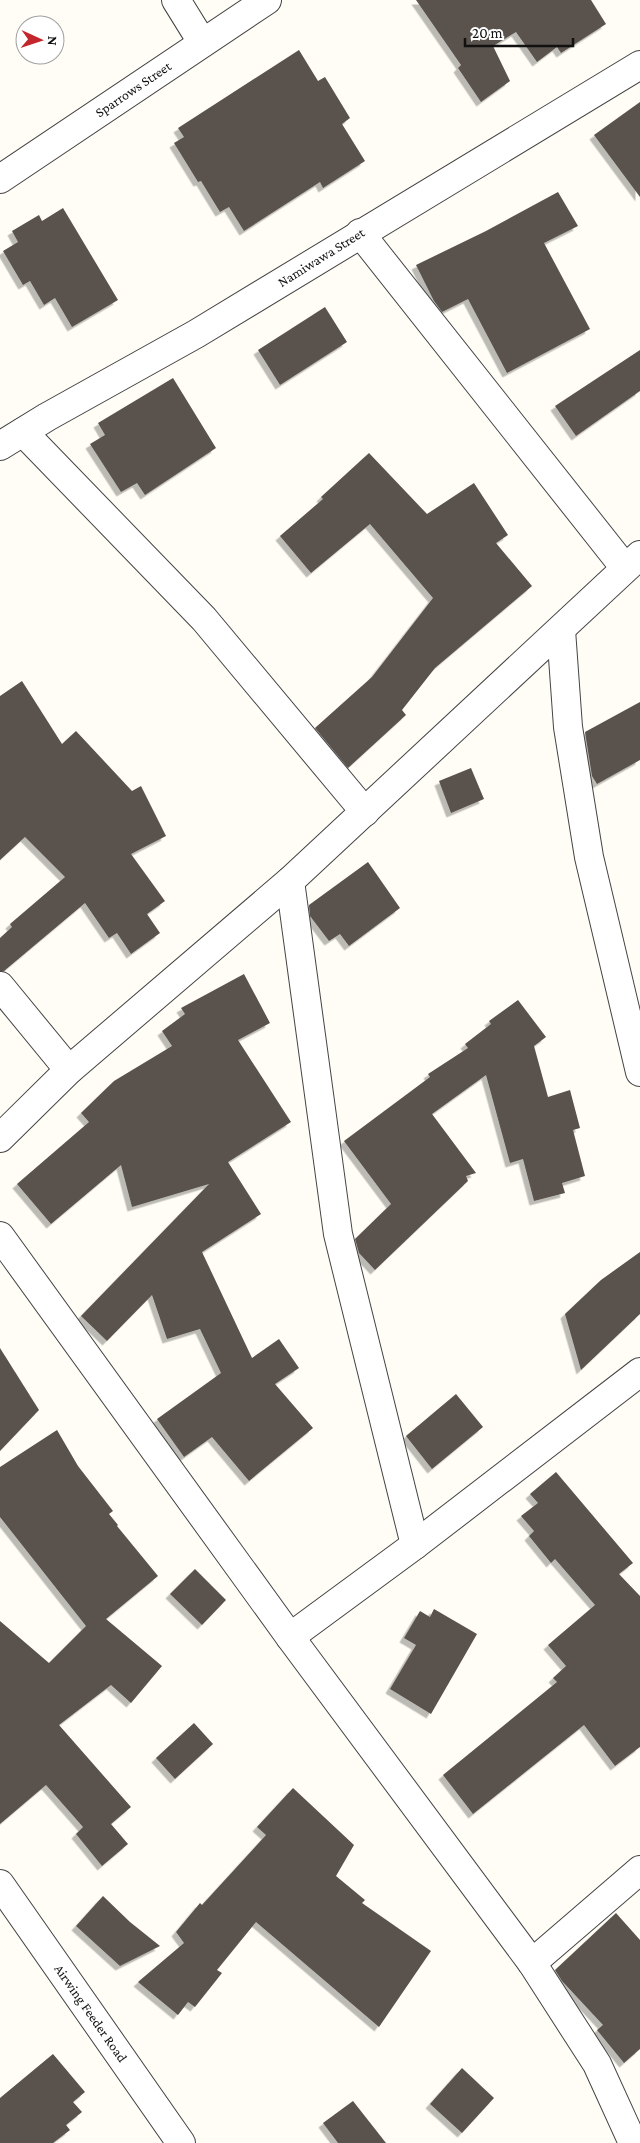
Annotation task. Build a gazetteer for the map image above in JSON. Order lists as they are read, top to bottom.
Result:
{
  "streets": {
    "street": ["Sparrows Street", "Namiwawa Street", "Airwing Feeder Road"]
  },
  "scale_bar": "20 m",
  "north": "right"
}
